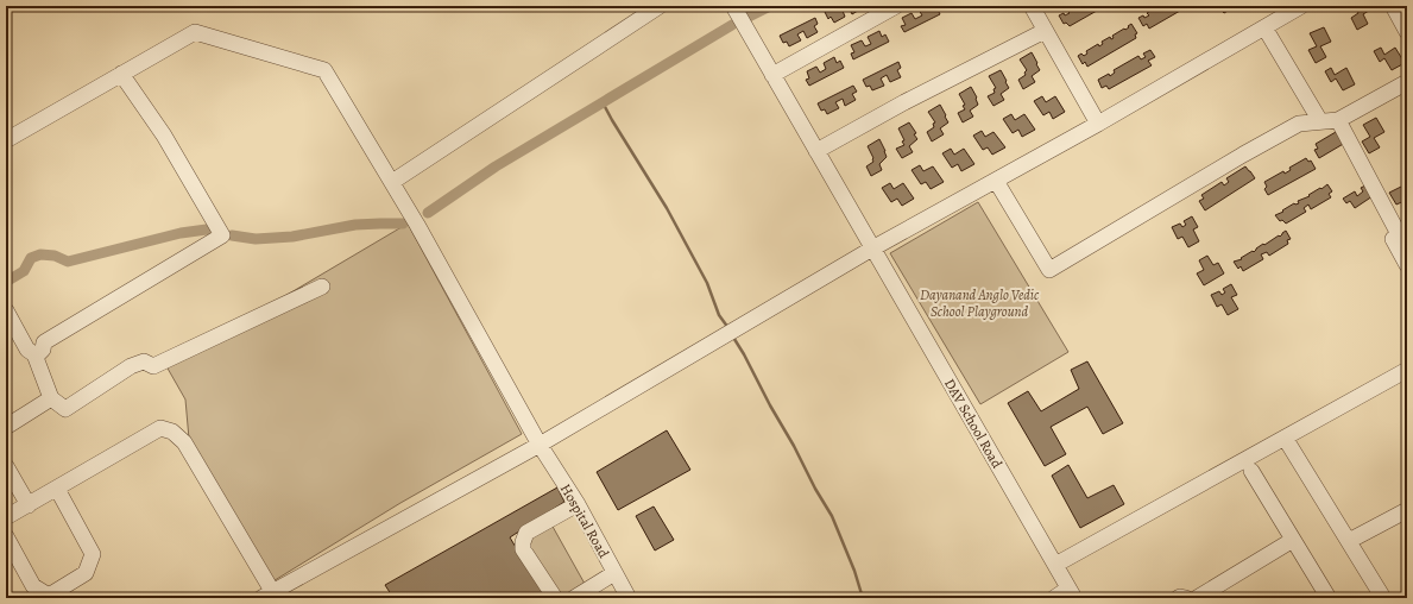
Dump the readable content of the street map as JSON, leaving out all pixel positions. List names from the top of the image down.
{
  "streets": {
    "street": ["DAV School Road", "Hospital Road"]
  },
  "parks": ["Dayanand Anglo Vedic School Playground"]
}
